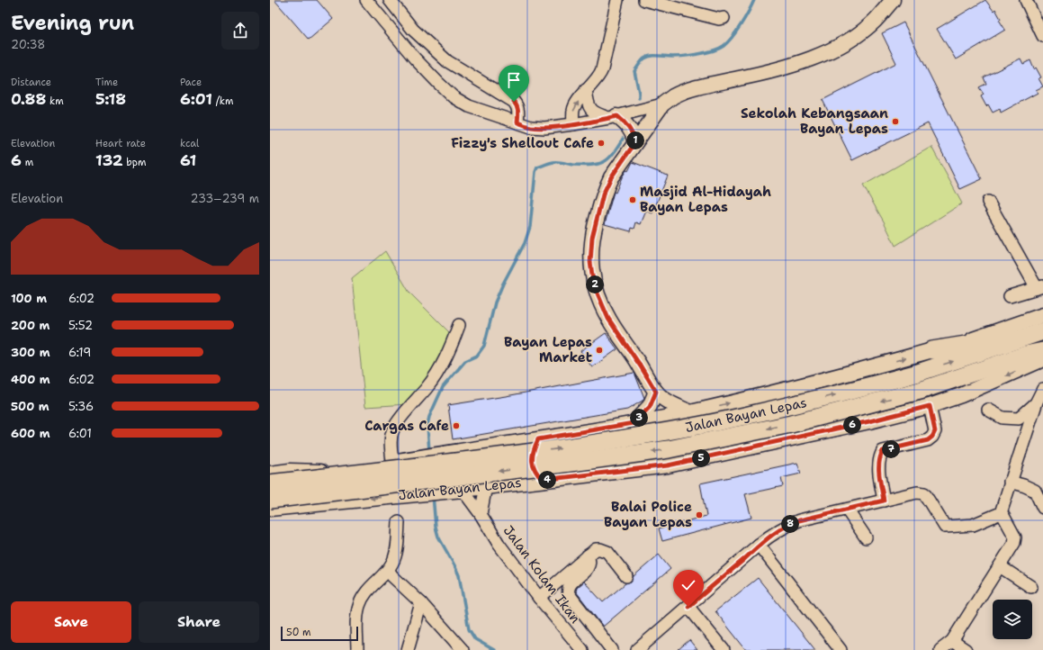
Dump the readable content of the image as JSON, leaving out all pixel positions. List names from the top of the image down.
{
  "streets": {
    "highway": ["Jalan Bayan Lepas"],
    "street": ["Jalan Kolam Ikan"]
  },
  "crossings": [
    ["Jalan Bayan Lepas", "Jalan Kolam Ikan"]
  ],
  "places": [
    "Sekolah Kebangsaan Bayan Lepas",
    "Fizzy's Shellout Cafe",
    "Masjid Al-Hidayah Bayan Lepas",
    "Bayan Lepas Market",
    "Cargas Cafe",
    "Balai Police Bayan Lepas"
  ],
  "scale_bar": "50 m",
  "page": {
    "heading": ["Evening run", "20:38"],
    "stats": [
      ["Distance", "0.88 km"],
      ["Time", "5:18"],
      ["Pace", "6:01 /km"],
      ["Elevation", "6 m"],
      ["Heart rate", "132 bpm"],
      ["kcal", "61"]
    ],
    "pins": [
      "1",
      "2",
      "3",
      "6",
      "7",
      "5",
      "4",
      "8"
    ],
    "chart": ["Elevation", "233–239 m"],
    "list": [
      {
        "name": "100 m",
        "note": "6:02"
      },
      {
        "name": "200 m",
        "note": "5:52"
      },
      {
        "name": "300 m",
        "note": "6:19"
      },
      {
        "name": "400 m",
        "note": "6:02"
      },
      {
        "name": "500 m",
        "note": "5:36"
      },
      {
        "name": "600 m",
        "note": "6:01"
      }
    ],
    "buttons": ["Save", "Share"],
    "scale": "50 m"
  }
}
